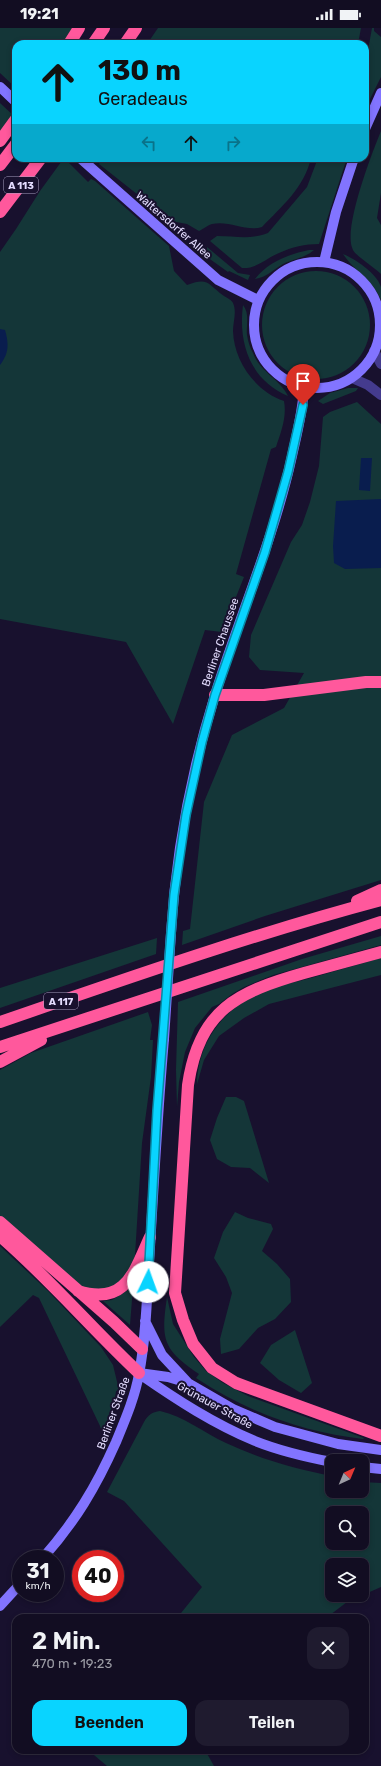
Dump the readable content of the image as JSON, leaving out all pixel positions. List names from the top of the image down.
{
  "streets": {
    "highway": ["A 113", "A 117"],
    "street": [
      "Waltersdorfer Allee",
      "Berliner Chaussee",
      "Grünauer Straße",
      "Berliner Straße"
    ]
  },
  "crossings": [
    ["Waltersdorfer Allee", "Berliner Chaussee"],
    ["Berliner Chaussee", "Berliner Straße"],
    ["Grünauer Straße", "Berliner Straße"]
  ],
  "north": "top right",
  "page": {
    "status": "19:21",
    "turn": ["130 m", "Geradeaus"],
    "speed": "31 km/h",
    "limit": "40",
    "heading": ["2 Min.", "470 m · 19:23"],
    "buttons": ["Beenden", "Teilen"]
  }
}
